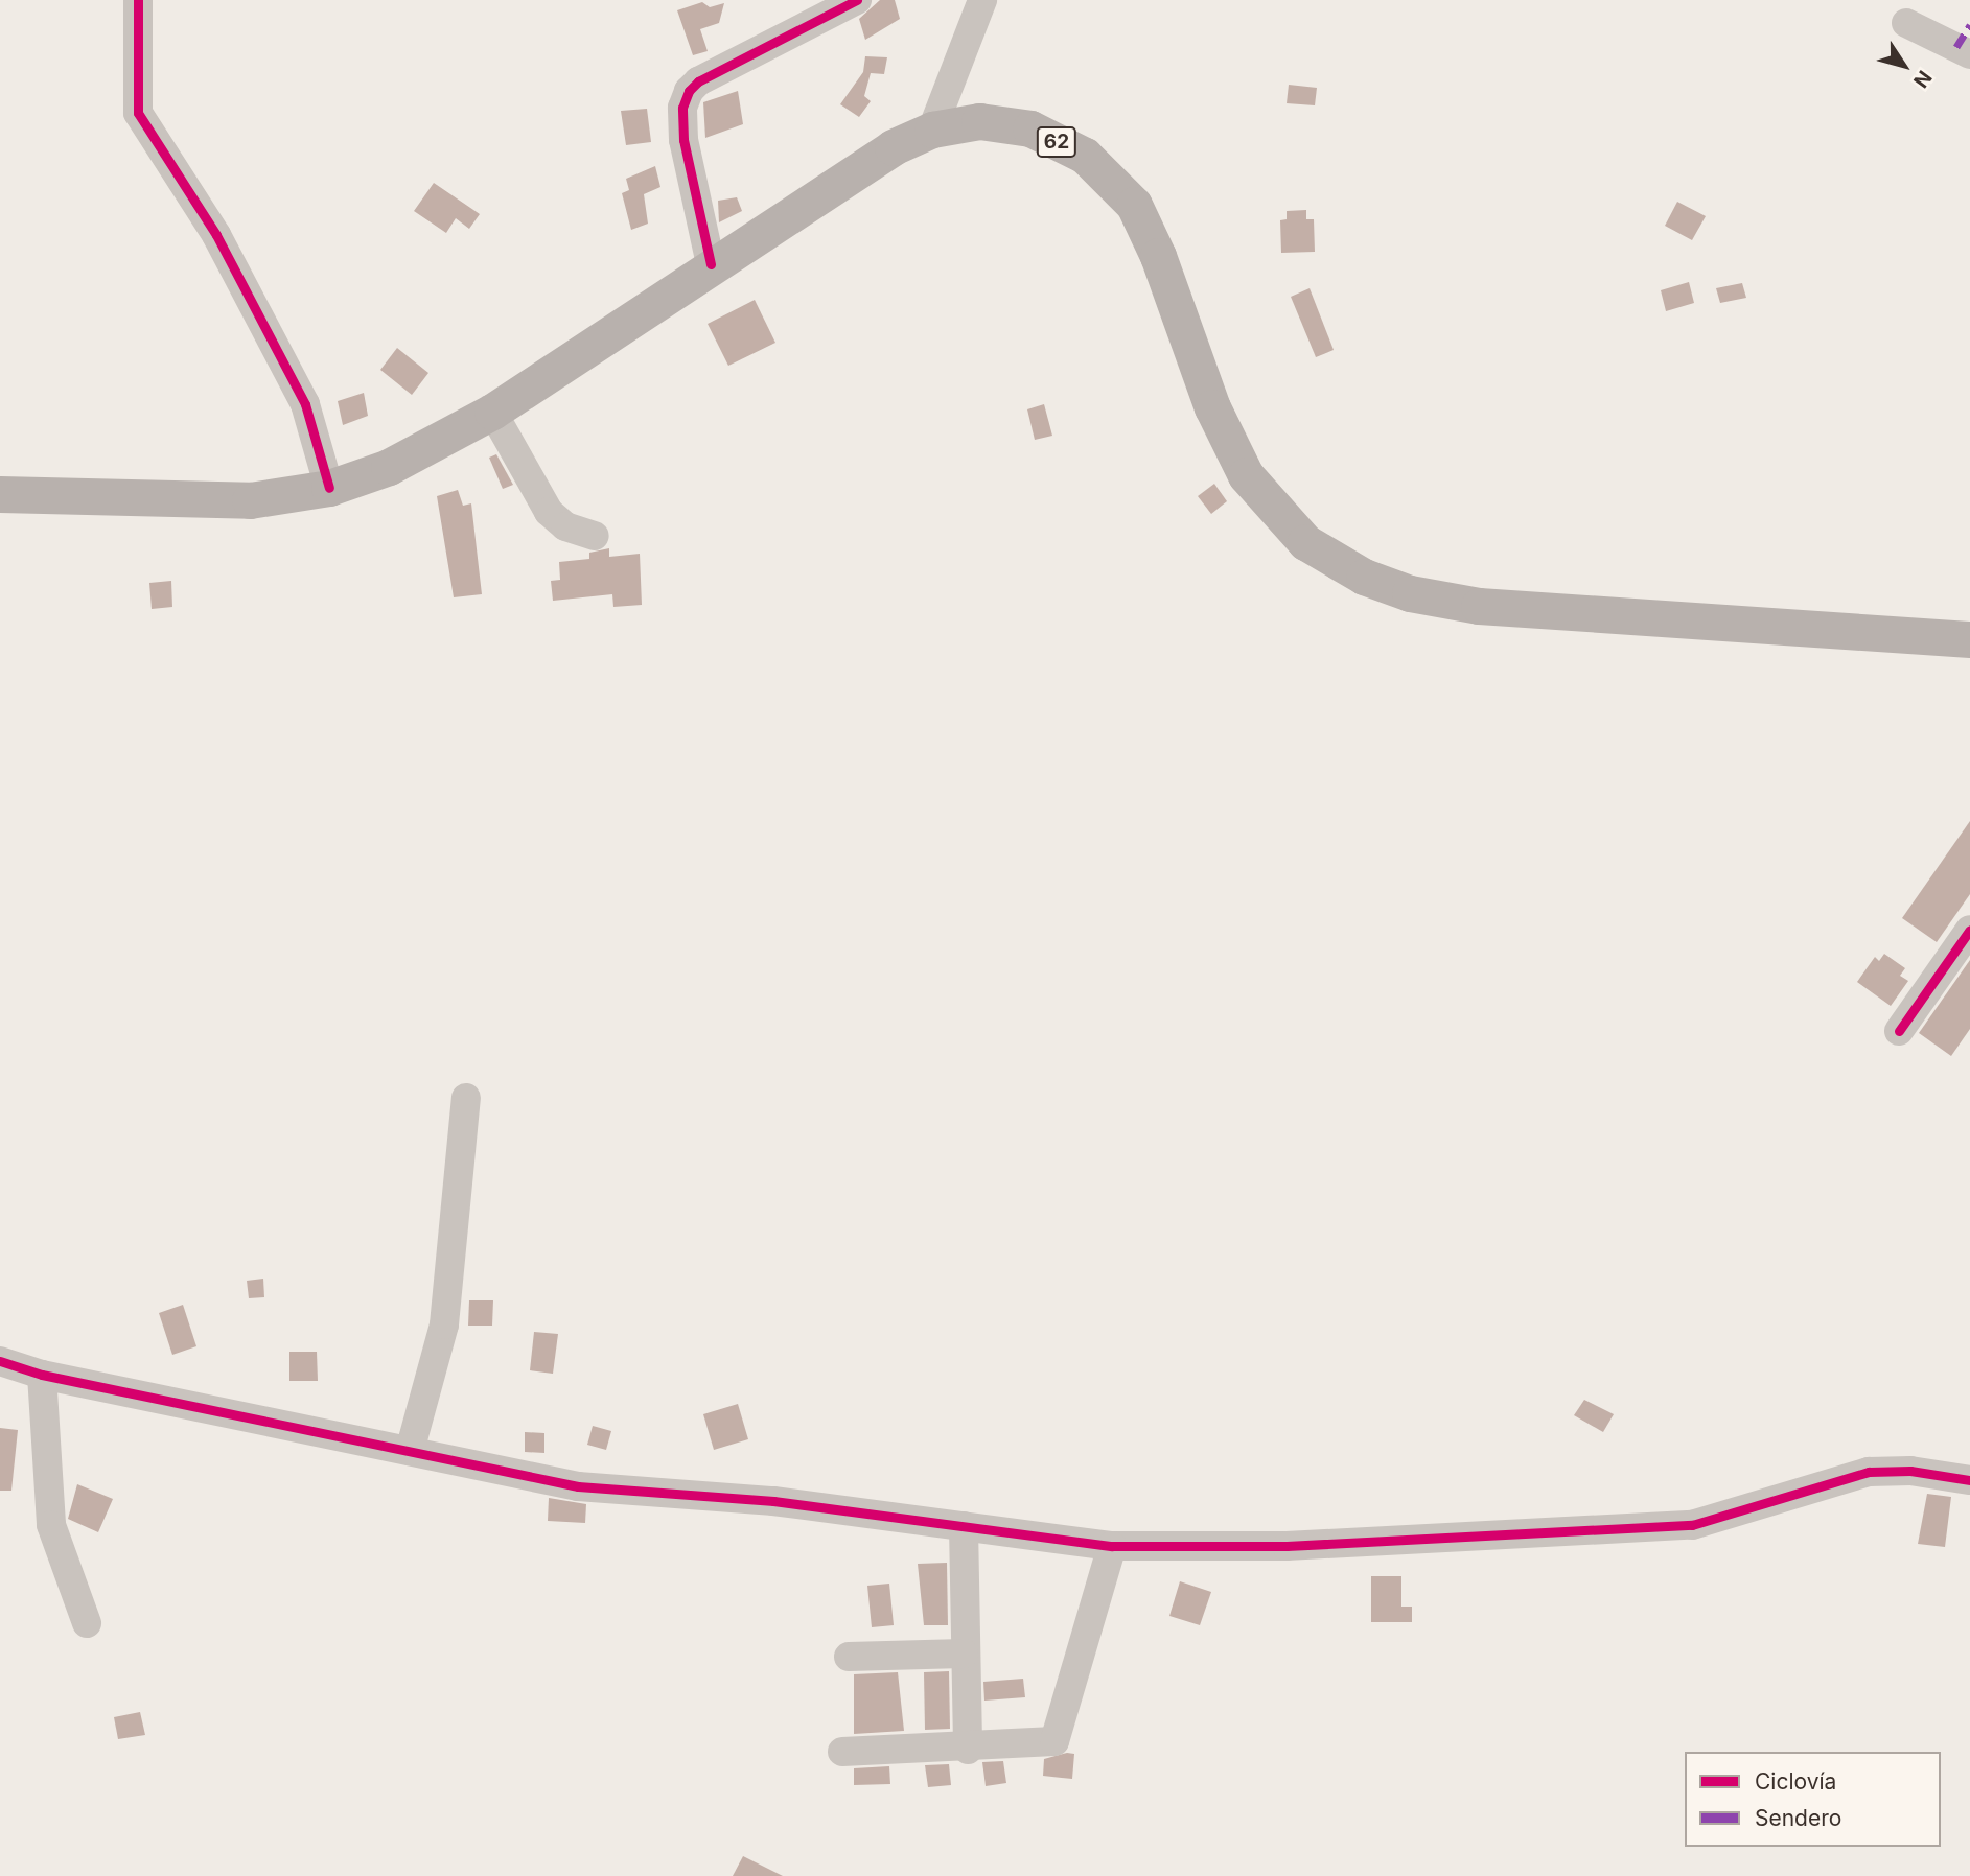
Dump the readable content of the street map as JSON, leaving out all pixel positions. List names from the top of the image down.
{
  "streets": {
    "main road": ["62"]
  },
  "legend": ["Ciclovía", "Sendero"],
  "north": "bottom right"
}
